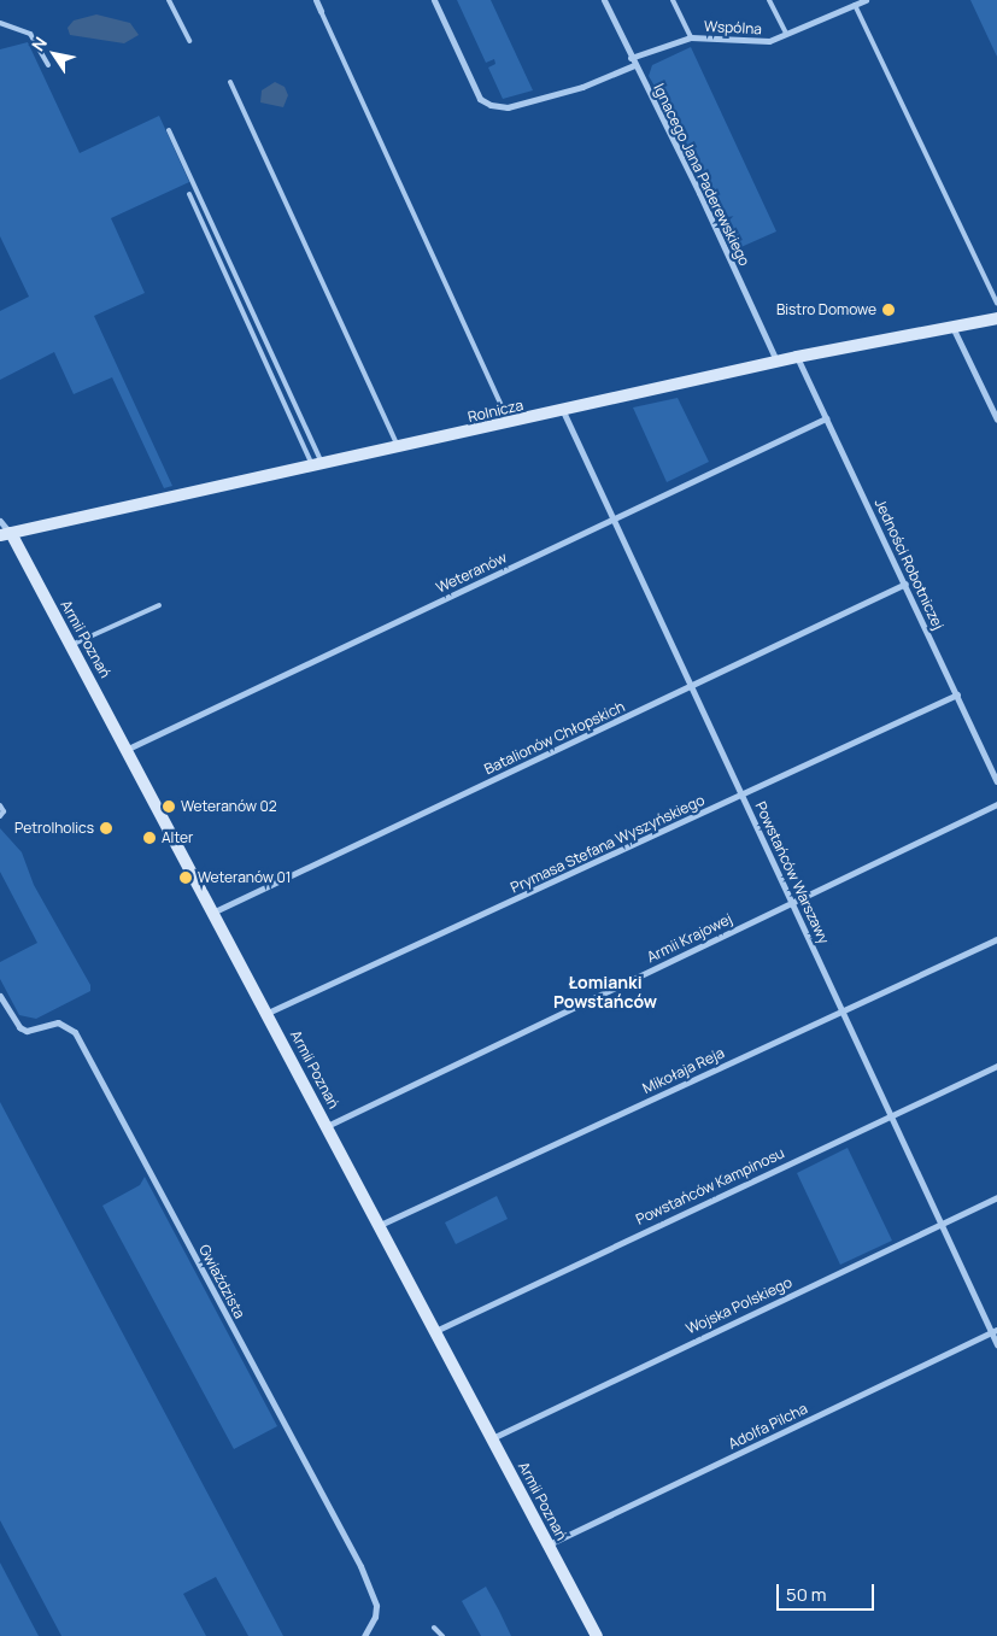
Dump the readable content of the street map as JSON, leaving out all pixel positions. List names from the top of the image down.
{
  "streets": {
    "street": [
      "Wspólna",
      "Ignacego Jana Paderewskiego",
      "Rolnicza",
      "Jedności Robotniczej",
      "Weteranów",
      "Armii Poznań",
      "Batalionów Chłopskich",
      "Prymasa Stefana Wyszyńskiego",
      "Powstańców Warszawy",
      "Armii Krajowej",
      "Mikołaja Reja",
      "Powstańców Kampinosu",
      "Gwiaździsta",
      "Wojska Polskiego",
      "Adolfa Pilcha"
    ]
  },
  "crossings": [
    ["Wspólna", "Ignacego Jana Paderewskiego"],
    ["Ignacego Jana Paderewskiego", "Rolnicza"],
    ["Rolnicza", "Jedności Robotniczej"],
    ["Rolnicza", "Armii Poznań"],
    ["Rolnicza", "Powstańców Warszawy"],
    ["Jedności Robotniczej", "Weteranów"],
    ["Jedności Robotniczej", "Batalionów Chłopskich"],
    ["Jedności Robotniczej", "Prymasa Stefana Wyszyńskiego"],
    ["Weteranów", "Armii Poznań"],
    ["Weteranów", "Powstańców Warszawy"],
    ["Armii Poznań", "Batalionów Chłopskich"],
    ["Armii Poznań", "Prymasa Stefana Wyszyńskiego"],
    ["Armii Poznań", "Armii Krajowej"],
    ["Armii Poznań", "Mikołaja Reja"],
    ["Armii Poznań", "Powstańców Kampinosu"],
    ["Armii Poznań", "Wojska Polskiego"],
    ["Armii Poznań", "Adolfa Pilcha"],
    ["Batalionów Chłopskich", "Powstańców Warszawy"],
    ["Prymasa Stefana Wyszyńskiego", "Powstańców Warszawy"],
    ["Powstańców Warszawy", "Armii Krajowej"],
    ["Powstańców Warszawy", "Mikołaja Reja"],
    ["Powstańców Warszawy", "Powstańców Kampinosu"],
    ["Powstańców Warszawy", "Wojska Polskiego"],
    ["Powstańców Warszawy", "Adolfa Pilcha"]
  ],
  "districts": ["Łomianki Powstańców"],
  "places": [
    "Bistro Domowe",
    "Weteranów 02",
    "Petrolholics",
    "Alter",
    "Weteranów 01"
  ],
  "scale_bar": "50 m",
  "north": "top left"
}
